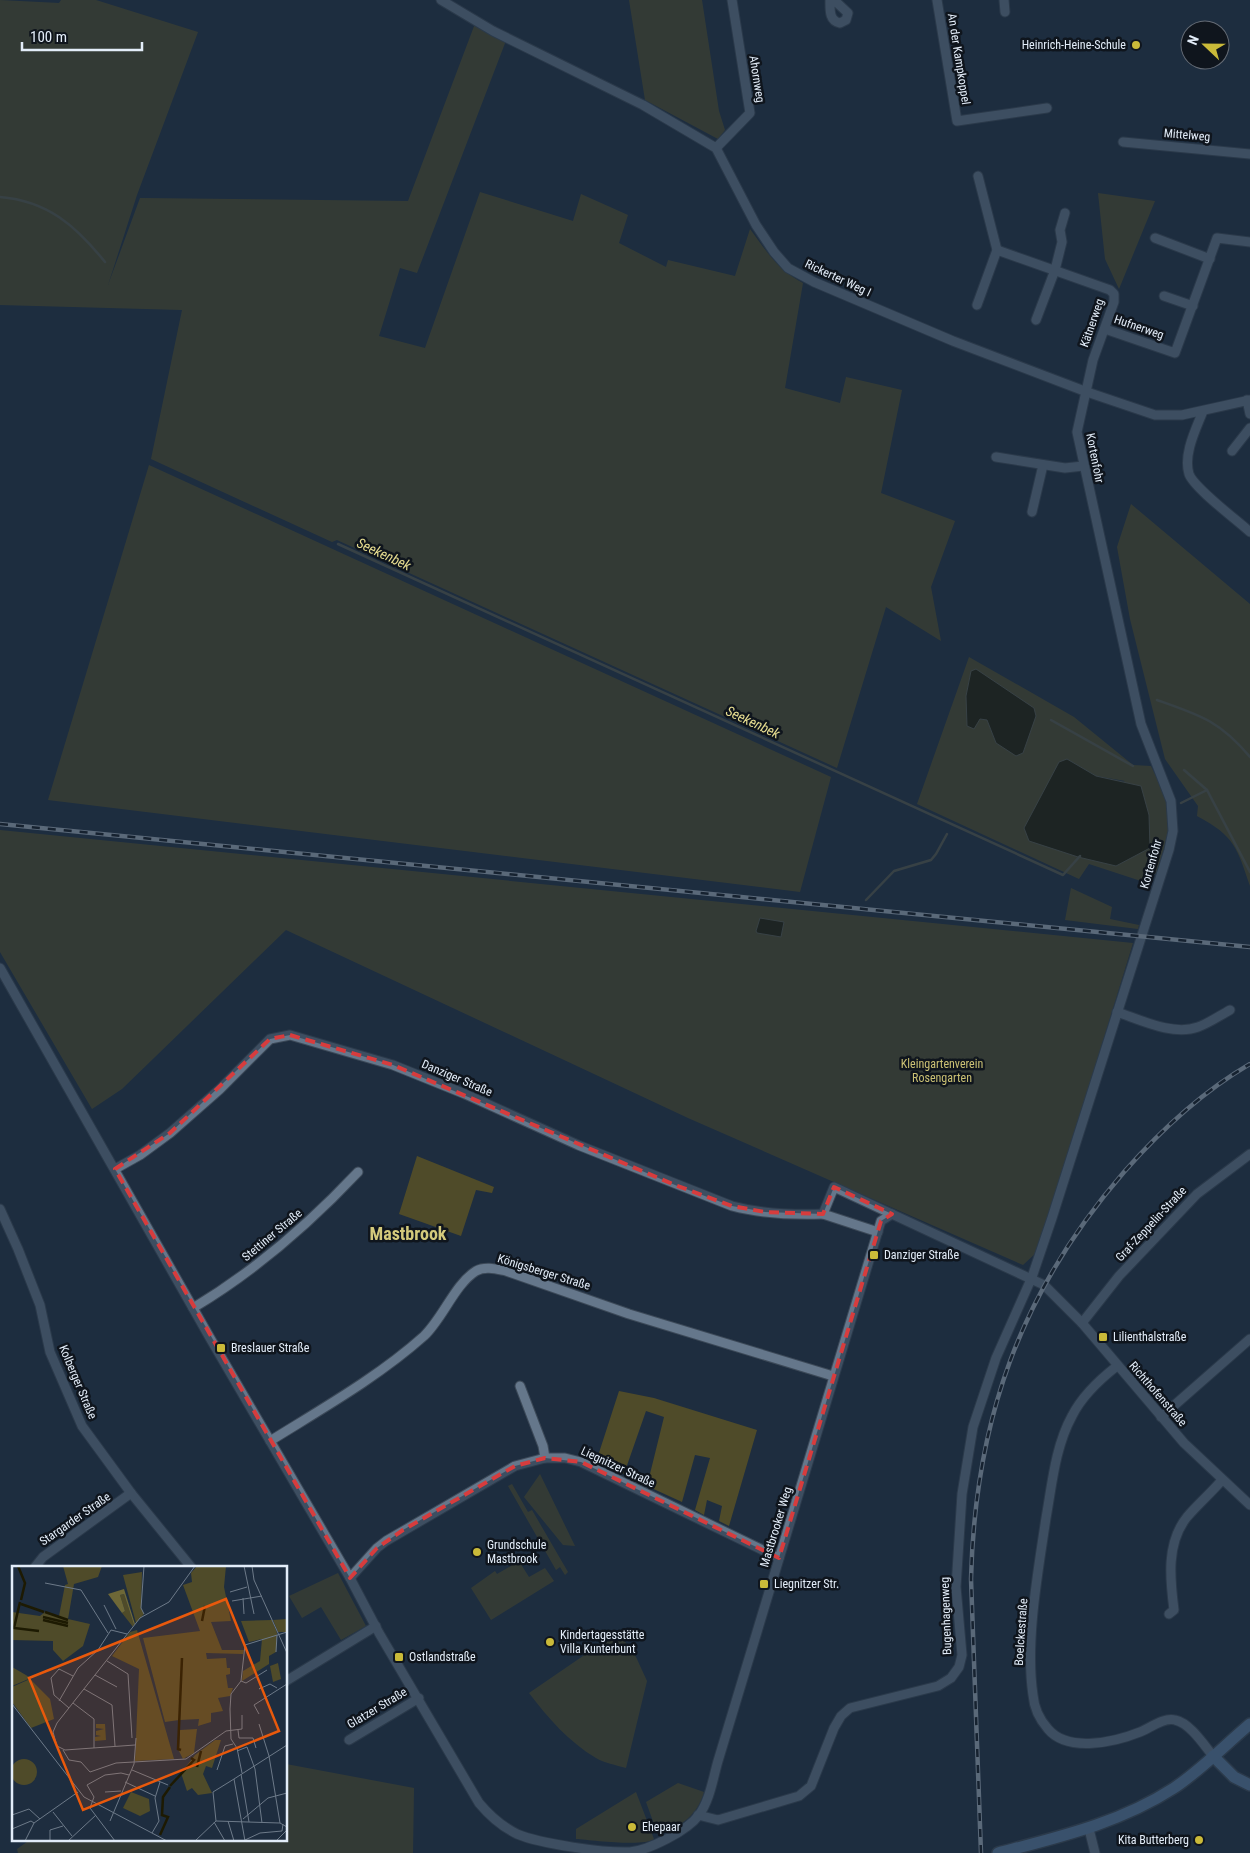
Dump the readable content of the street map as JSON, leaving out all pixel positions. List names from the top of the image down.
{
  "streets": {
    "street": [
      "An der Kampkoppel",
      "Ahornweg",
      "Mittelweg",
      "Rickerter Weg I",
      "Kätnerweg",
      "Hufnerweg",
      "Kortenfohr",
      "Danziger Straße",
      "Graf-Zeppelin-Straße",
      "Stettiner Straße",
      "Königsberger Straße",
      "Kolberger Straße",
      "Richthofenstraße",
      "Liegnitzer Straße",
      "Stargarder Straße",
      "Mastbrooker Weg",
      "Bugenhagenweg",
      "Boelckestraße",
      "Glatzer Straße"
    ]
  },
  "crossings": [
    ["Ahornweg", "Rickerter Weg I"],
    ["Rickerter Weg I", "Kätnerweg"],
    ["Rickerter Weg I", "Kortenfohr"],
    ["Kätnerweg", "Hufnerweg"],
    ["Kätnerweg", "Kortenfohr"],
    ["Kortenfohr", "Richthofenstraße"],
    ["Kortenfohr", "Bugenhagenweg"],
    ["Danziger Straße", "Mastbrooker Weg"],
    ["Graf-Zeppelin-Straße", "Richthofenstraße"],
    ["Königsberger Straße", "Mastbrooker Weg"],
    ["Kolberger Straße", "Stargarder Straße"],
    ["Richthofenstraße", "Mastbrooker Weg"],
    ["Richthofenstraße", "Bugenhagenweg"],
    ["Richthofenstraße", "Boelckestraße"],
    ["Liegnitzer Straße", "Mastbrooker Weg"],
    ["Mastbrooker Weg", "Bugenhagenweg"]
  ],
  "districts": ["Mastbrook"],
  "water": ["Seekenbek"],
  "parks": ["Kleingartenverein Rosengarten"],
  "places": {
    "other": [
      "Heinrich-Heine-Schule",
      "Grundschule Mastbrook",
      "Kindertagesstätte Villa Kunterbunt",
      "Ehepaar",
      "Kita Butterberg"
    ],
    "transit": [
      "Danziger Straße",
      "Lilienthalstraße",
      "Breslauer Straße",
      "Liegnitzer Str.",
      "Ostlandstraße"
    ]
  },
  "scale_bar": "100 m",
  "north": "left"
}
